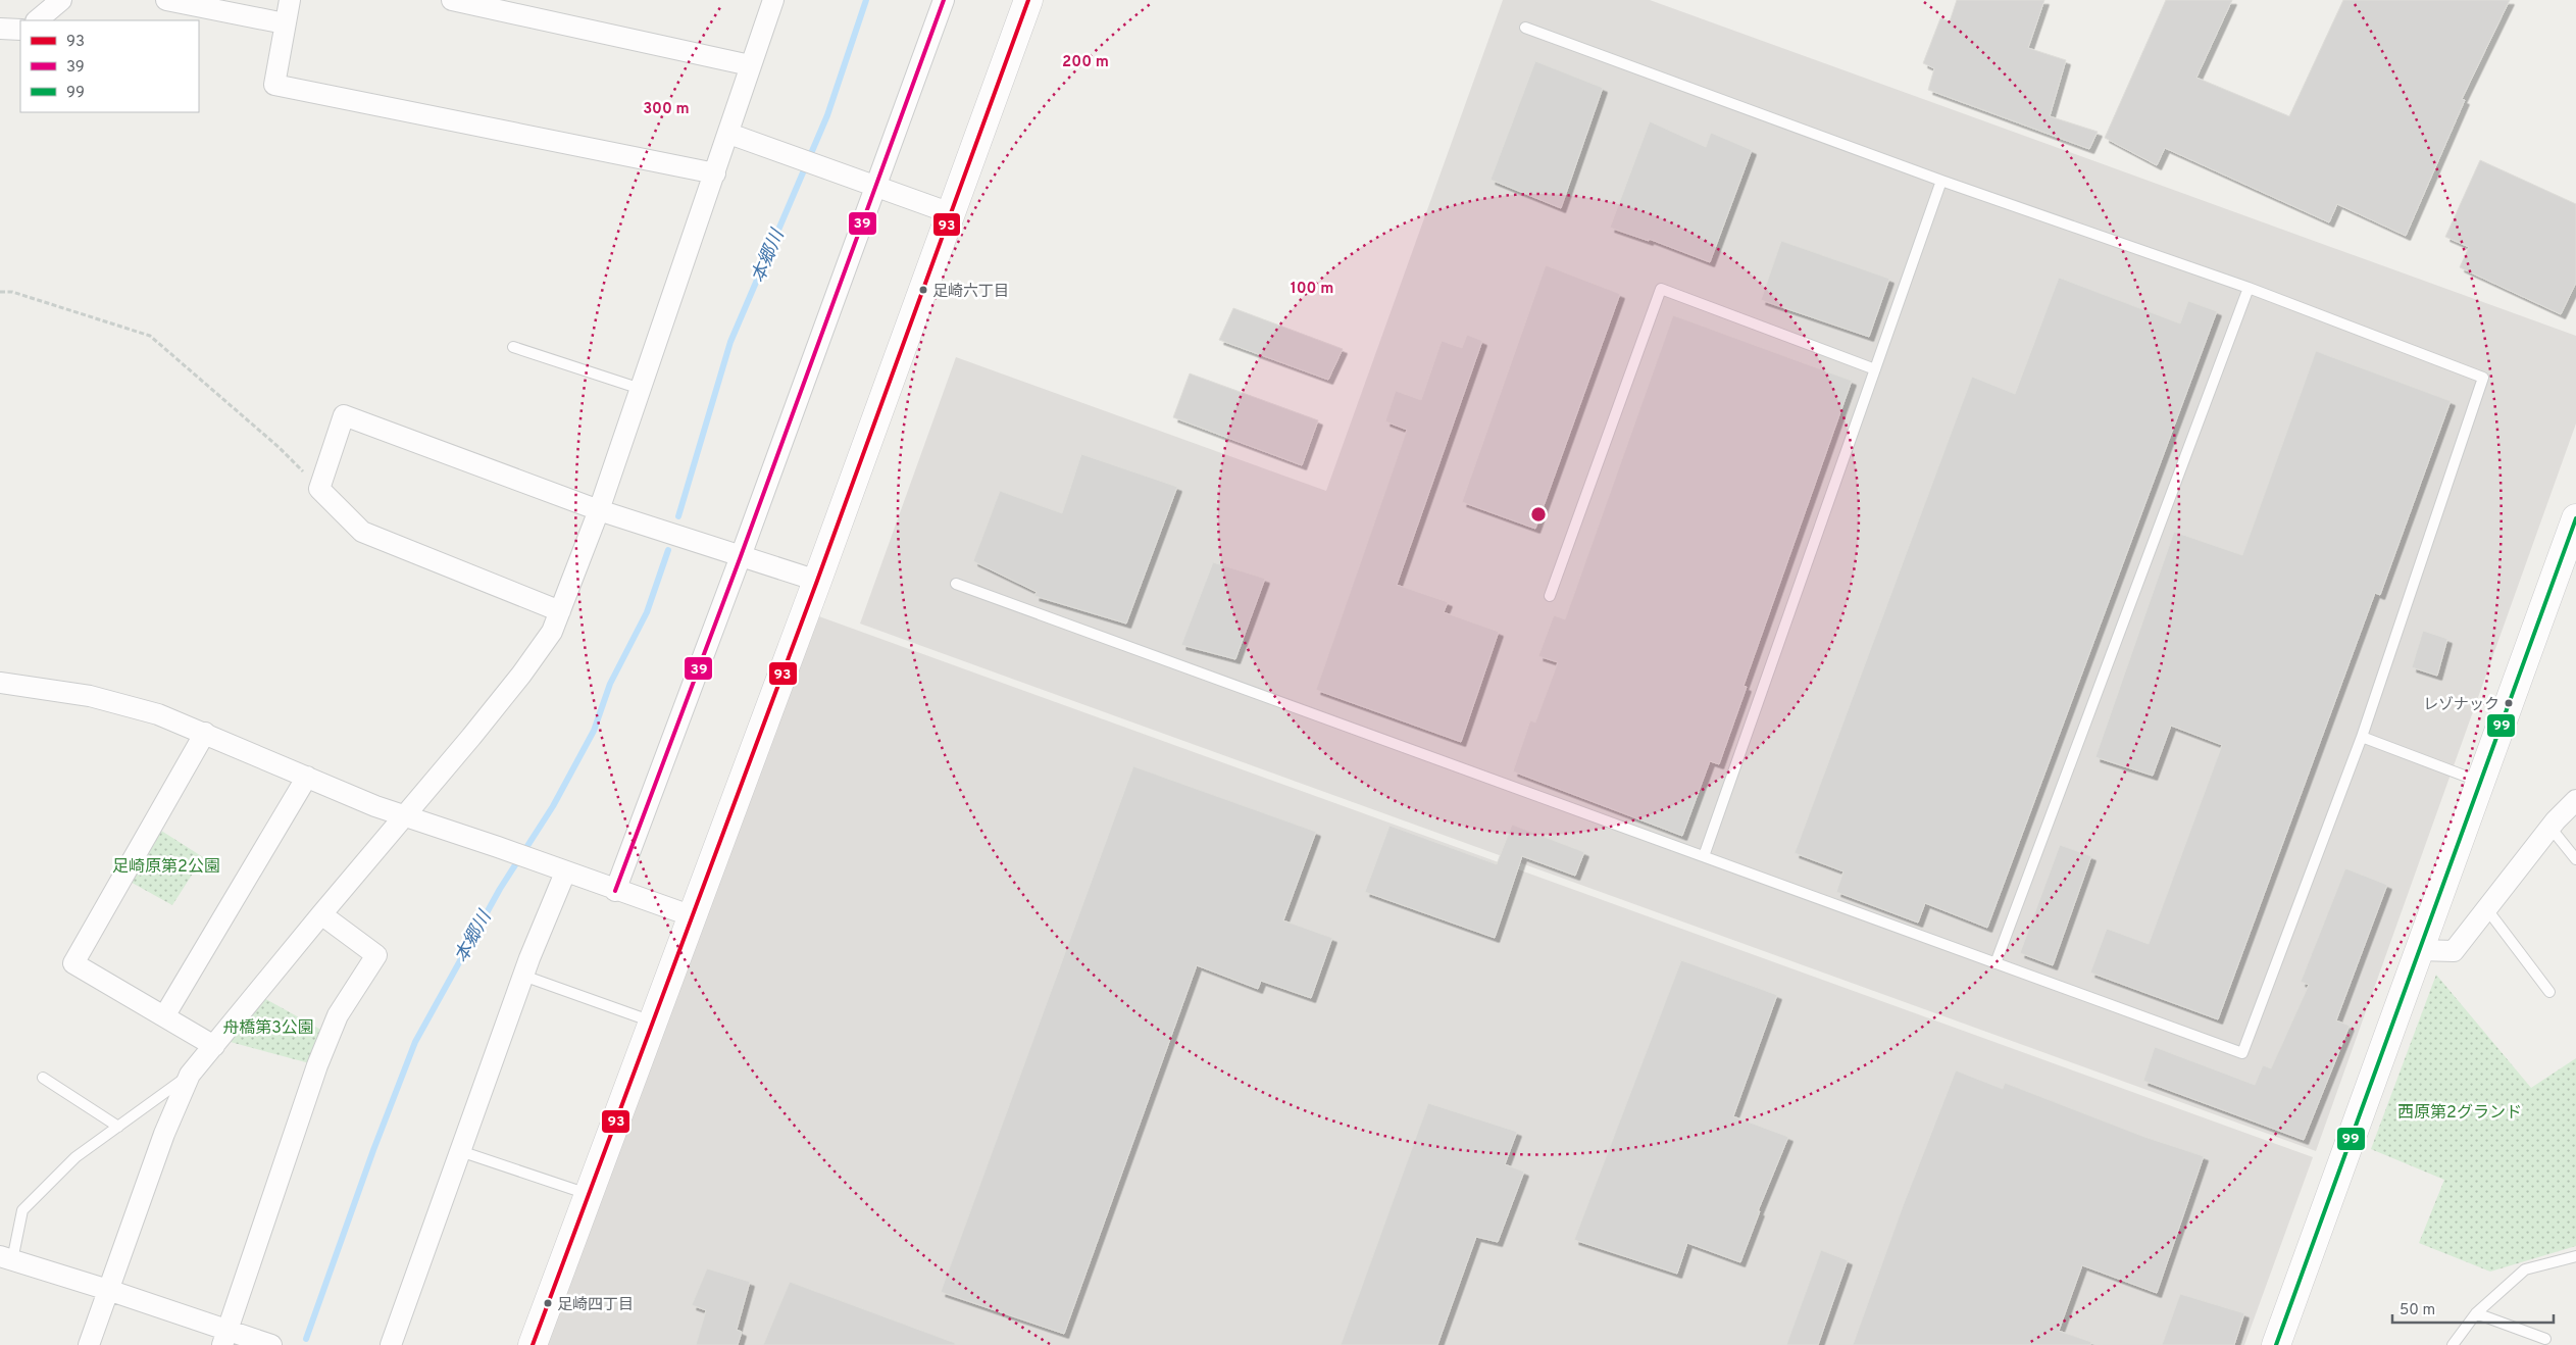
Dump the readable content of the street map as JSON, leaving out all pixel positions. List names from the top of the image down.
{
  "water": ["本郷川"],
  "parks": ["足崎原第2公園", "舟橋第3公園", "西原第2グランド"],
  "places": ["足崎六丁目", "レゾナック", "足崎四丁目"],
  "lines": ["transit line 93", "transit line 39", "transit line 99"],
  "legend": ["93", "39", "99"],
  "scale_bar": "50 m",
  "rings": ["200 m", "300 m", "100 m"]
}
